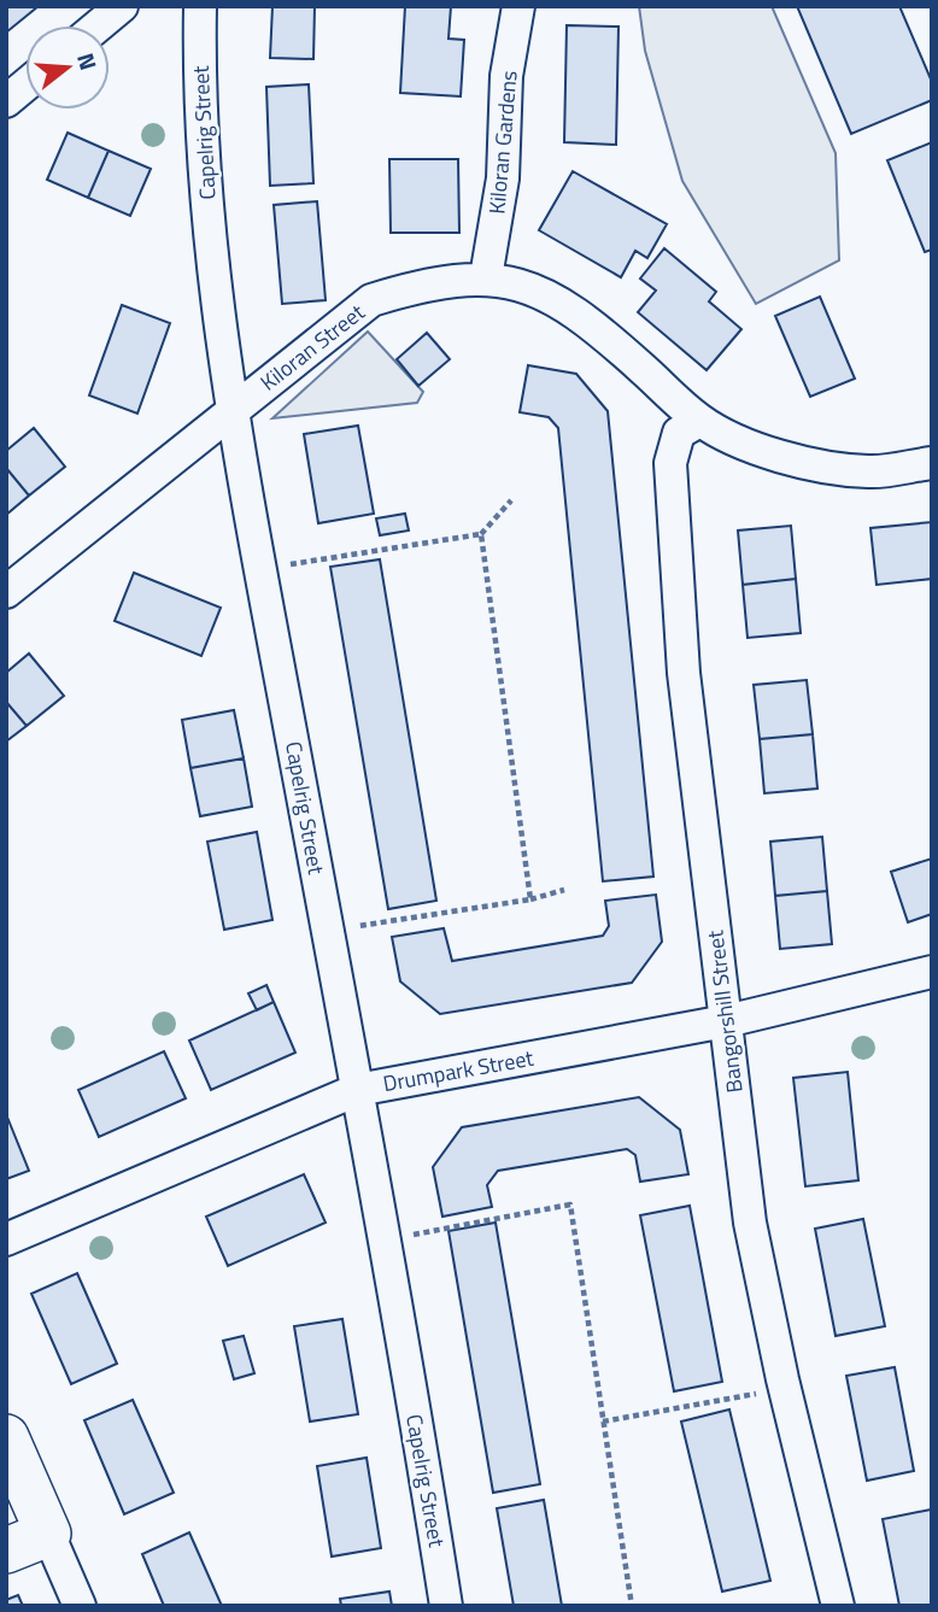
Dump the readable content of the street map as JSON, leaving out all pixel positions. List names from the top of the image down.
{
  "streets": {
    "street": [
      "Capelrig Street",
      "Kiloran Gardens",
      "Kiloran Street",
      "Bangorshill Street",
      "Drumpark Street"
    ]
  },
  "crossings": [
    ["Capelrig Street", "Kiloran Street"],
    ["Capelrig Street", "Drumpark Street"],
    ["Kiloran Gardens", "Kiloran Street"],
    ["Kiloran Street", "Bangorshill Street"],
    ["Bangorshill Street", "Drumpark Street"]
  ],
  "north": "right"
}
